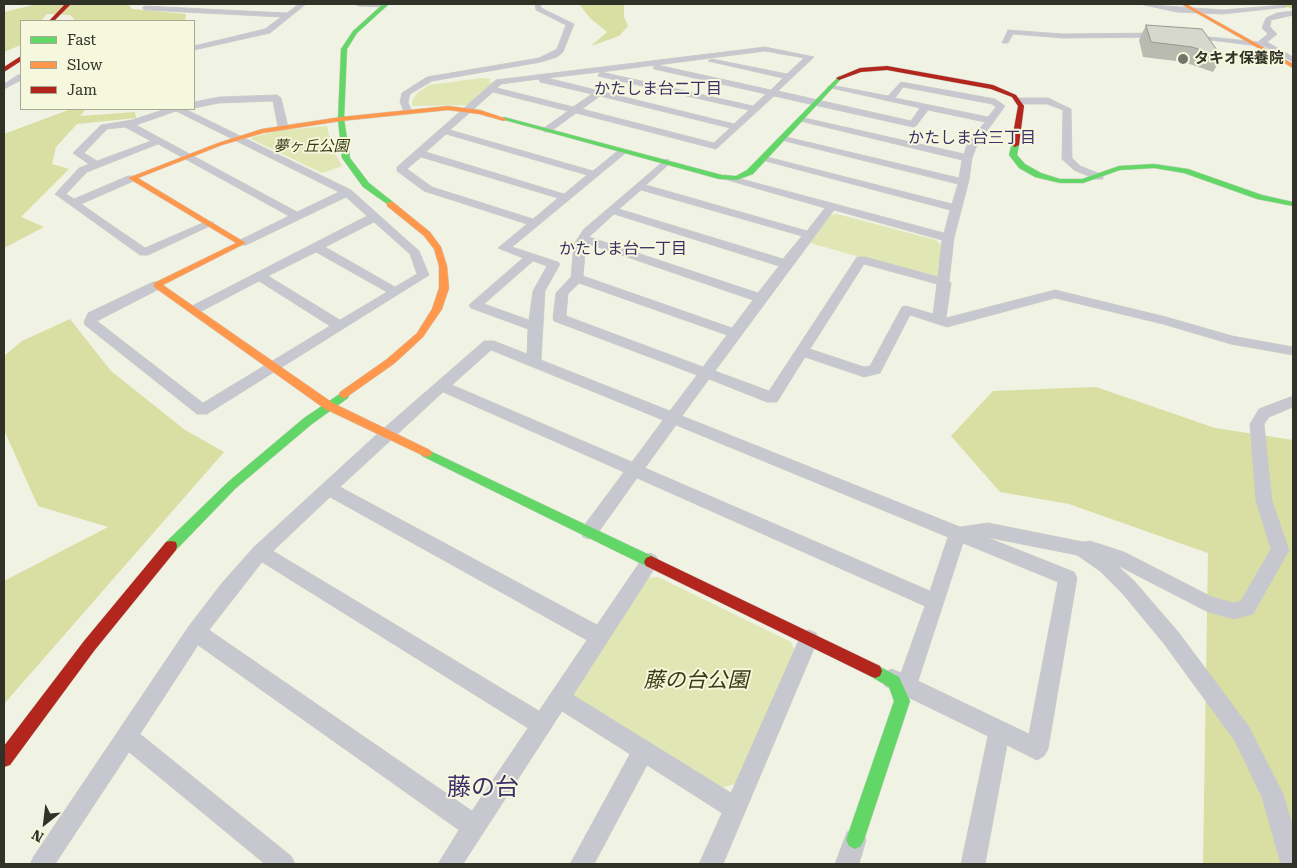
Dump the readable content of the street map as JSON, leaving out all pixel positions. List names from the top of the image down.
{
  "districts": [
    "かたしま台二丁目",
    "かたしま台三丁目",
    "かたしま台一丁目",
    "藤の台"
  ],
  "parks": ["夢ヶ丘公園", "藤の台公園"],
  "places": ["タキオ保養院"],
  "legend": ["Fast", "Slow", "Jam"],
  "north": "bottom left"
}
